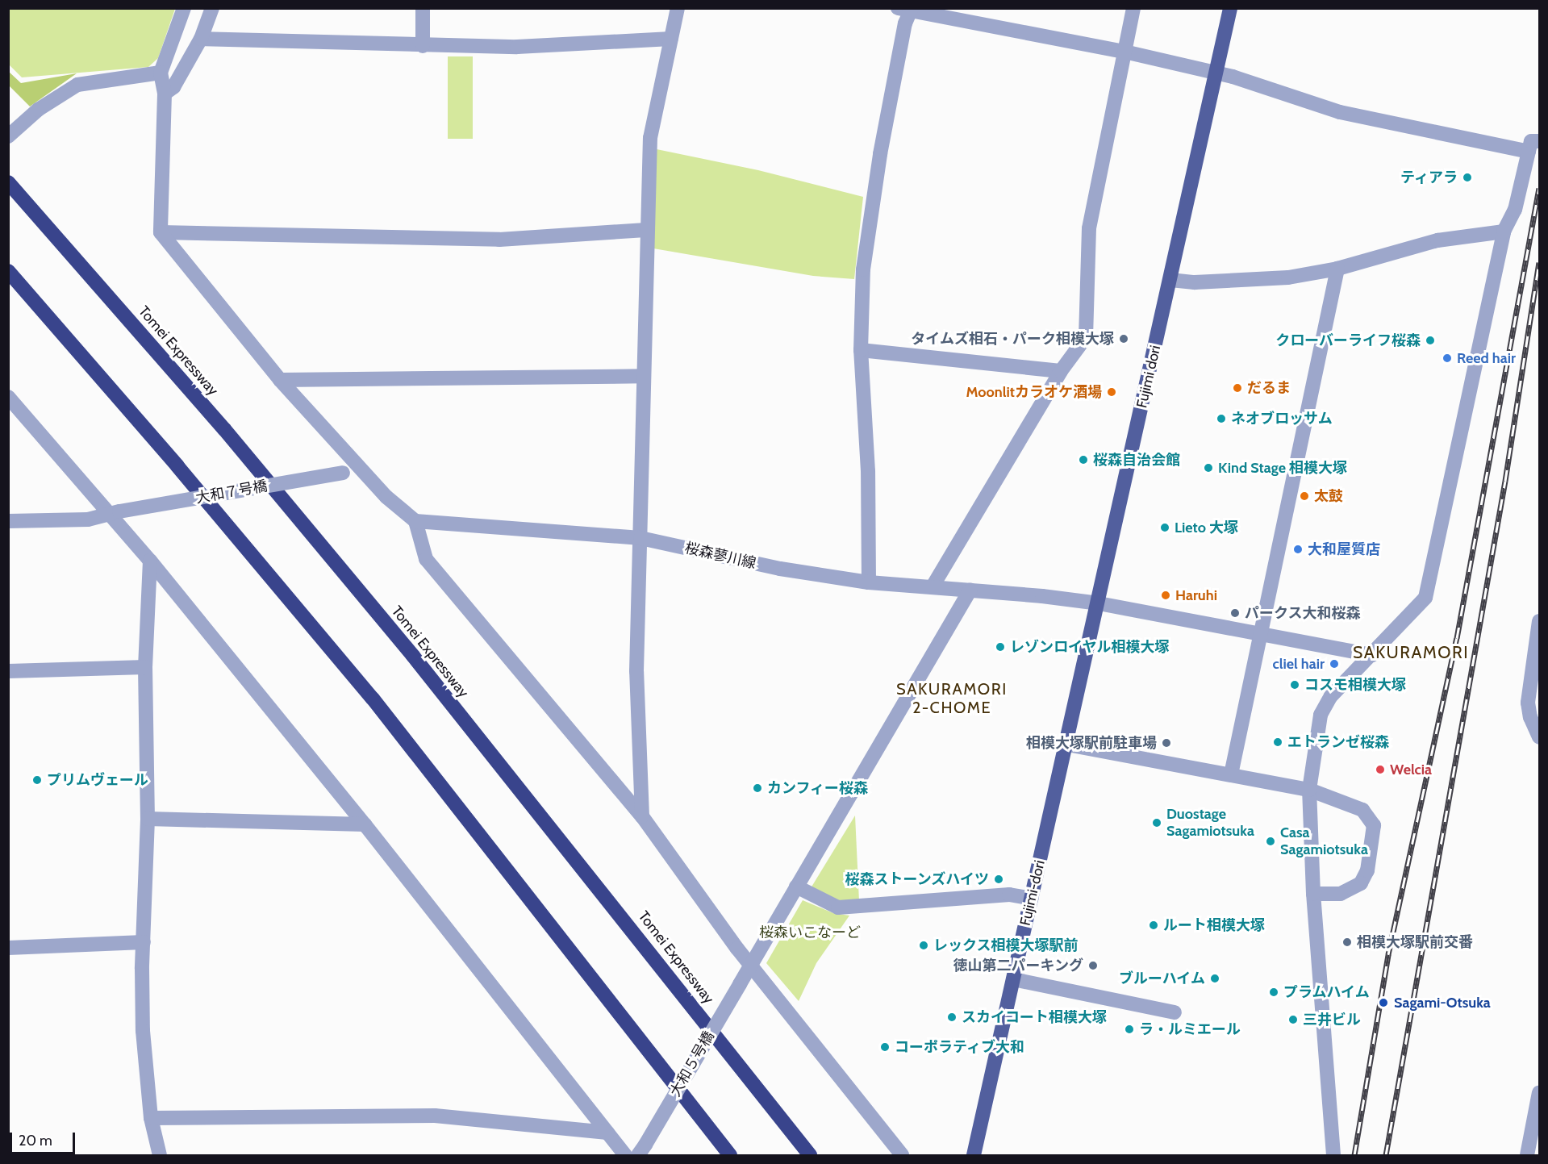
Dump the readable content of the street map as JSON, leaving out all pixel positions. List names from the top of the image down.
{
  "streets": {
    "highway": ["Tomei Expressway"],
    "main road": ["Fujimi dori", "Fujimi-dori"],
    "street": ["大和７号橋", "桜森蓼川線", "大和５号橋"]
  },
  "crossings": [
    ["Fujimi dori", "桜森蓼川線"],
    ["Fujimi dori", "Fujimi-dori"],
    ["桜森蓼川線", "大和５号橋"]
  ],
  "districts": ["SAKURAMORI", "SAKURAMORI 2-CHOME"],
  "parks": ["桜森いこなーど"],
  "places": [
    "ティアラ",
    "タイムズ相石・パーク相模大塚",
    "クローバーライフ桜森",
    "Reed hair",
    "だるま",
    "Moonlitカラオケ酒場",
    "ネオブロッサム",
    "桜森自治会館",
    "Kind Stage 相模大塚",
    "太鼓",
    "Lieto 大塚",
    "大和屋質店",
    "Haruhi",
    "パークス大和桜森",
    "レゾンロイヤル相模大塚",
    "cliel hair",
    "コスモ相模大塚",
    "エトランゼ桜森",
    "相模大塚駅前駐車場",
    "Welcia",
    "プリムヴェール",
    "カンフィー桜森",
    "Duostage Sagamiotsuka",
    "Casa Sagamiotsuka",
    "桜森ストーンズハイツ",
    "ルート相模大塚",
    "相模大塚駅前交番",
    "レックス相模大塚駅前",
    "徳山第二パーキング",
    "ブルーハイム",
    "プラムハイム",
    "Sagami-Otsuka",
    "スカイコート相模大塚",
    "三井ビル",
    "ラ・ルミエール",
    "コーポラティブ大和"
  ],
  "scale_bar": "20 m"
}
